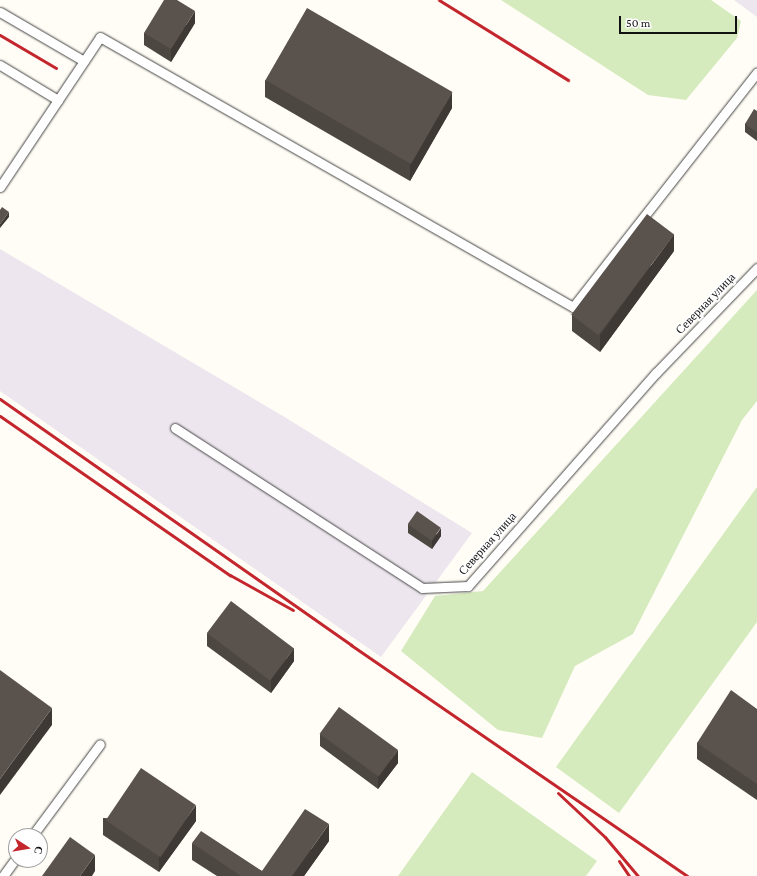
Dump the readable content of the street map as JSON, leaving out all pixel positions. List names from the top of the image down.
{
  "streets": {
    "lane": ["Северная улица"]
  },
  "scale_bar": "50 m",
  "north": "right"
}
